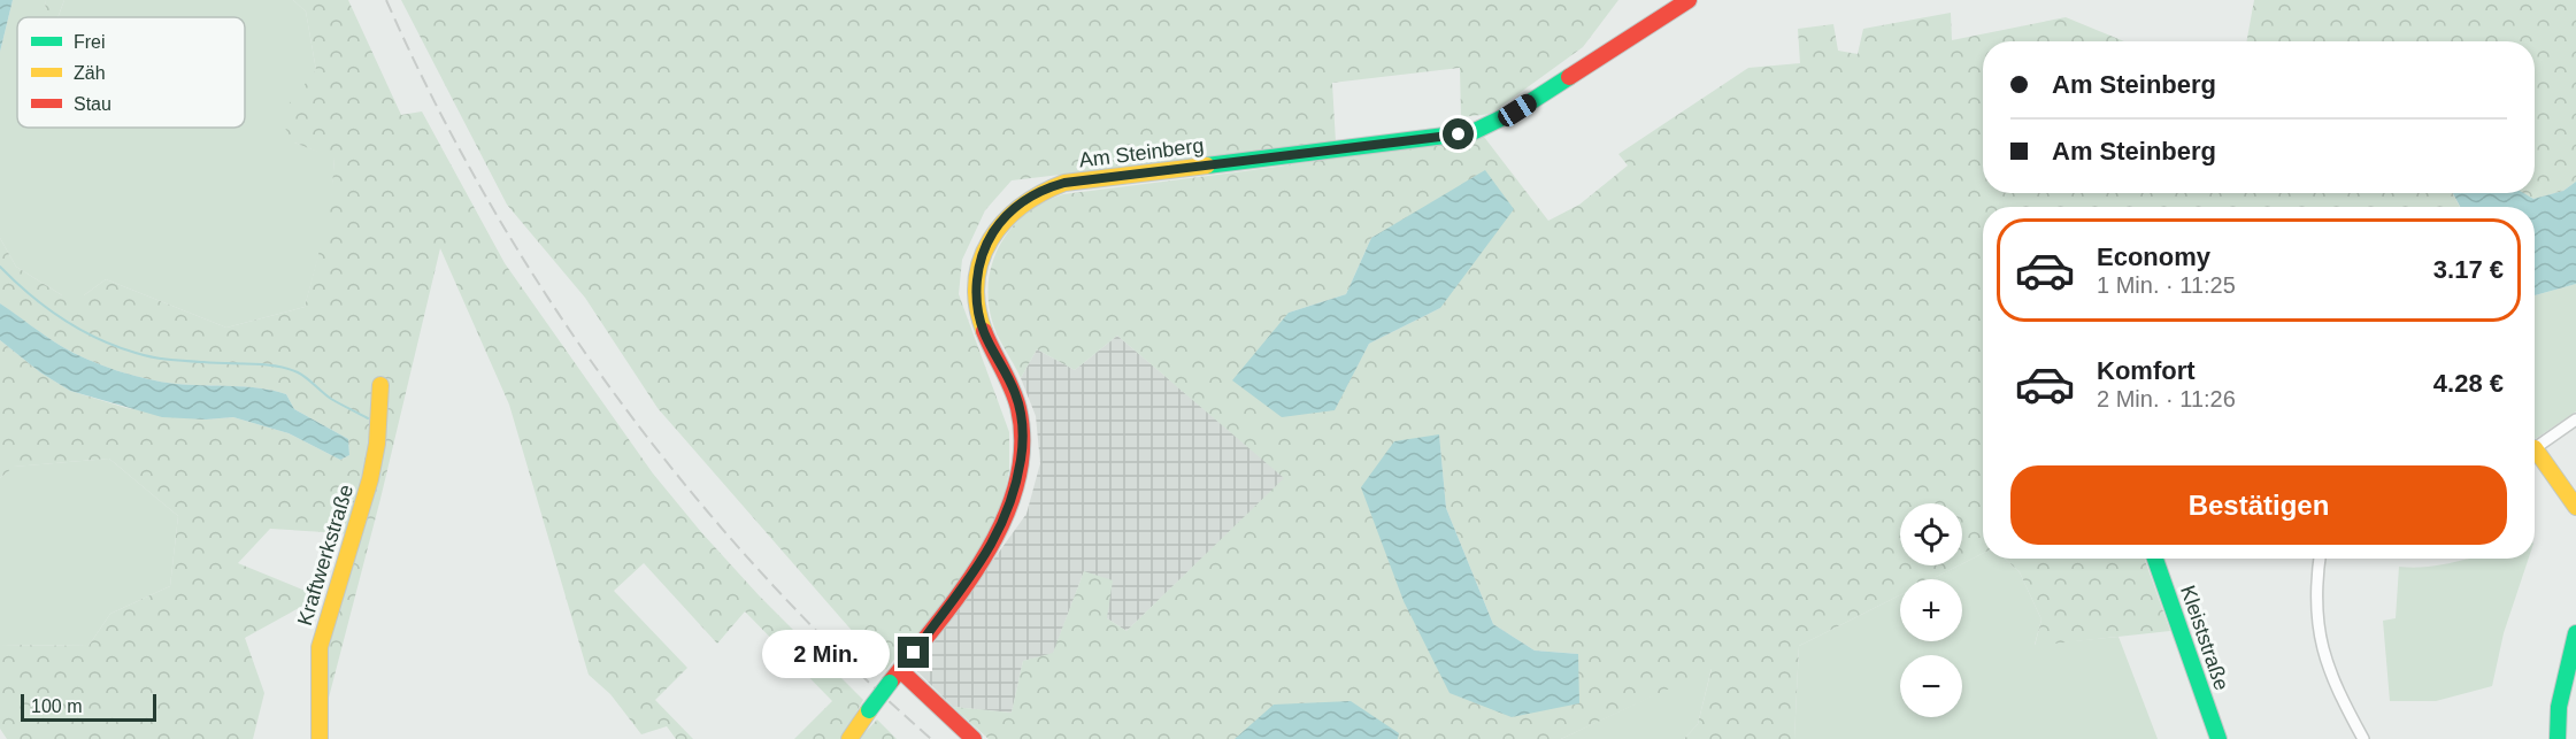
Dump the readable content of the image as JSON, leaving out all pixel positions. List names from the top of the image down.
{
  "streets": {
    "main road": ["Am Steinberg", "Kraftwerkstraße", "Kleiststraße"]
  },
  "legend": ["Frei", "Zäh", "Stau"],
  "scale_bar": "100 m",
  "page": {
    "banner": ["Am Steinberg", "Am Steinberg"],
    "list": [
      {
        "name": "Economy",
        "note": "1 Min. · 11:25",
        "value": "3.17 €"
      },
      {
        "name": "Komfort",
        "note": "2 Min. · 11:26",
        "value": "4.28 €"
      }
    ],
    "buttons": "Bestätigen",
    "map_buttons": ["+", "−"],
    "bubble": "2 Min.",
    "scale": "100 m"
  }
}
